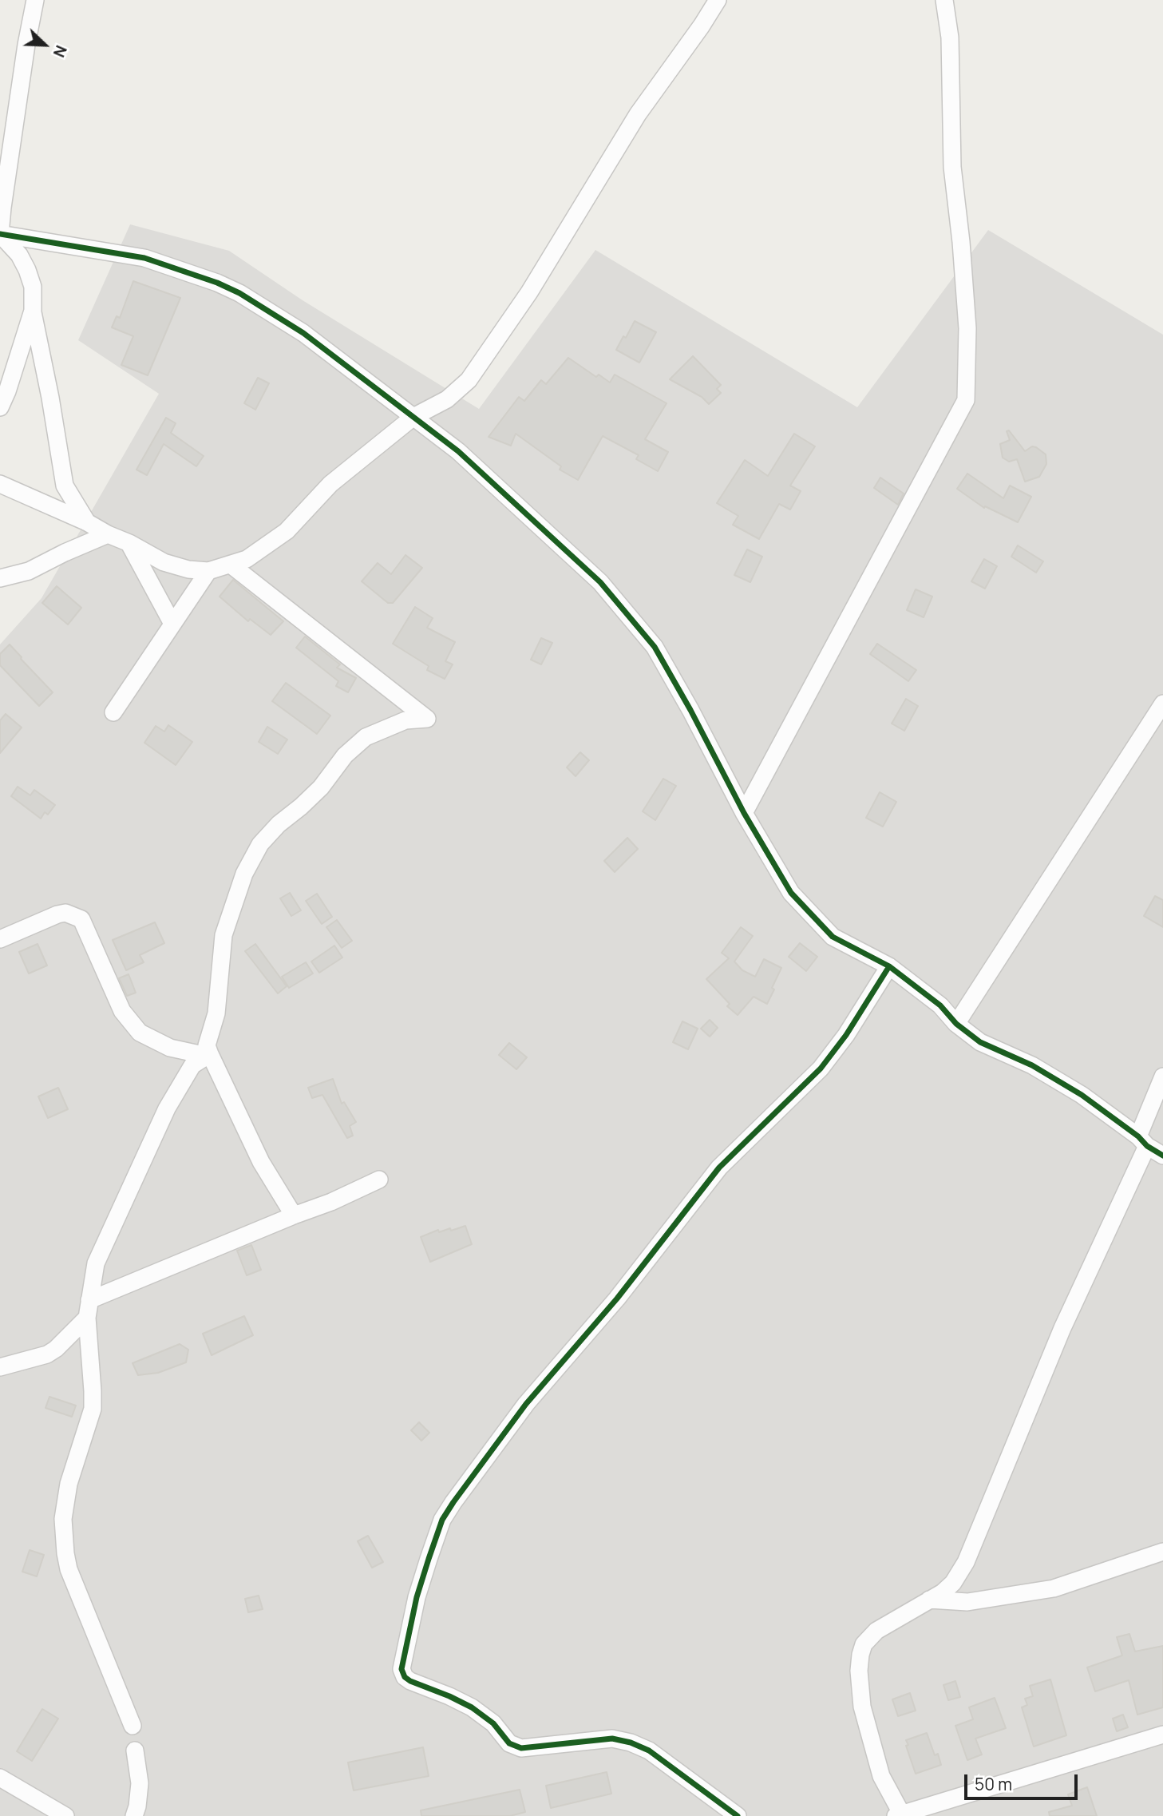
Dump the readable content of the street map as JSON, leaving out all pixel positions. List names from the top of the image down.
{
  "scale_bar": "50 m",
  "north": "bottom right"
}
